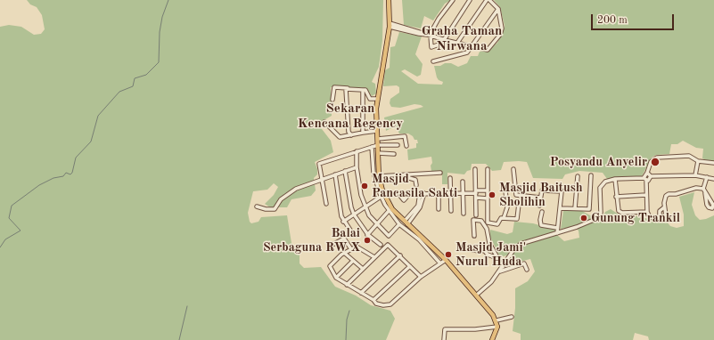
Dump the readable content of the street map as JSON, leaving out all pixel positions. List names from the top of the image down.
{
  "districts": ["Graha Taman Nirwana", "Sekaran Kencana Regency"],
  "places": [
    "Posyandu Anyelir",
    "Masjid Pancasila Sakti",
    "Masjid Baitush Sholihin",
    "Gunung Trankil",
    "Balai Serbaguna RW X",
    "Masjid Jami' Nurul Huda"
  ],
  "scale_bar": "200 m"
}
